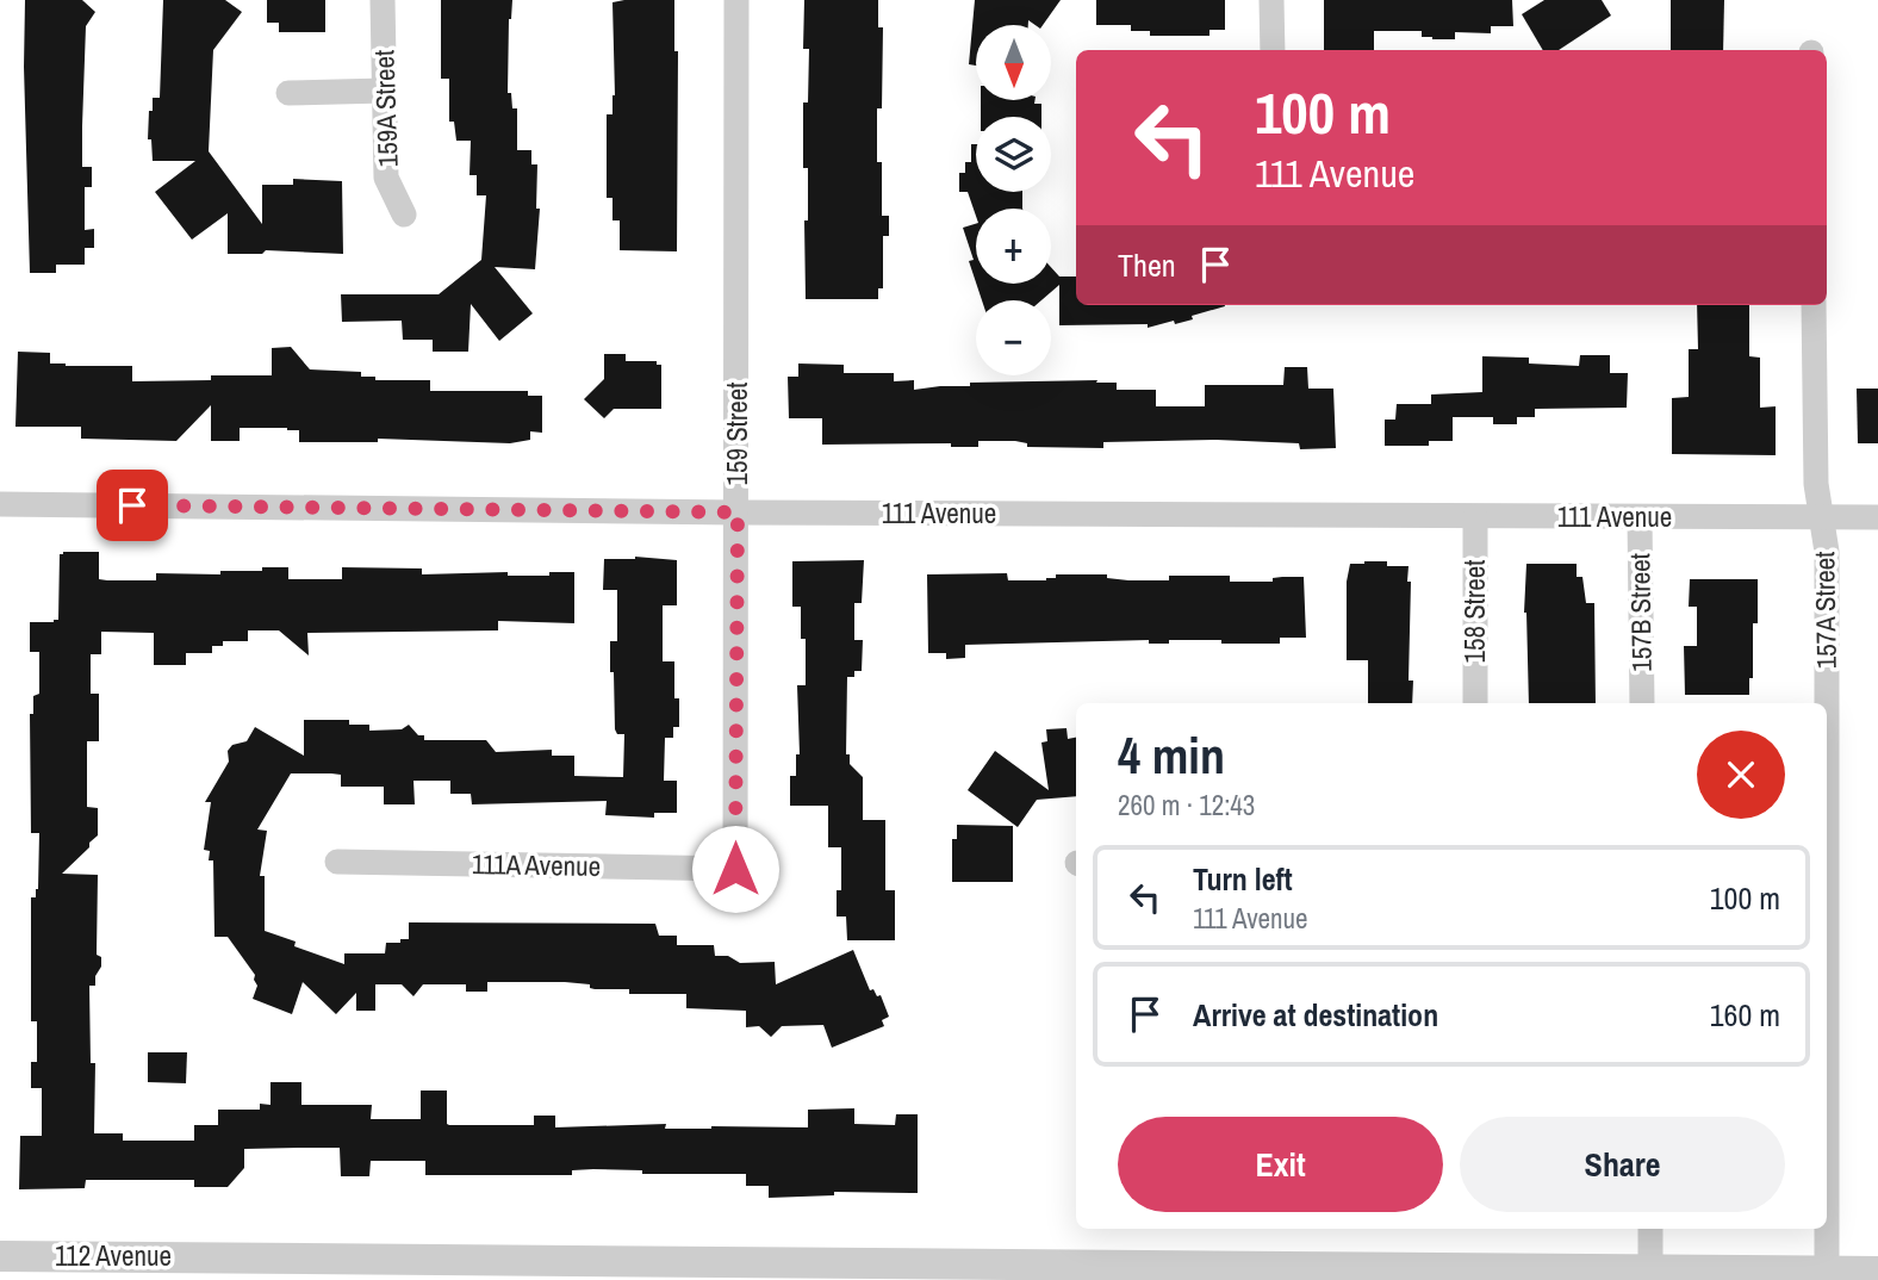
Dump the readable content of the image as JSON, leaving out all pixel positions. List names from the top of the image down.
{
  "streets": {
    "street": [
      "159A Street",
      "159 Street",
      "111 Avenue",
      "157A Street",
      "158 Street",
      "157B Street",
      "111A Avenue",
      "112 Avenue"
    ]
  },
  "crossings": [
    ["159 Street", "111 Avenue"],
    ["159 Street", "111A Avenue"],
    ["111 Avenue", "157A Street"],
    ["111 Avenue", "158 Street"],
    ["111 Avenue", "157B Street"],
    ["157A Street", "112 Avenue"]
  ],
  "north": "bottom",
  "page": {
    "map_buttons": ["+", "−"],
    "turn": ["100 m", "111 Avenue"],
    "then": "Then",
    "heading": ["4 min", "260 m · 12:43"],
    "list": [
      {
        "name": "Turn left",
        "note": "111 Avenue",
        "value": "100 m"
      },
      {
        "name": "Arrive at destination",
        "value": "160 m"
      }
    ],
    "buttons": ["Exit", "Share"]
  }
}
